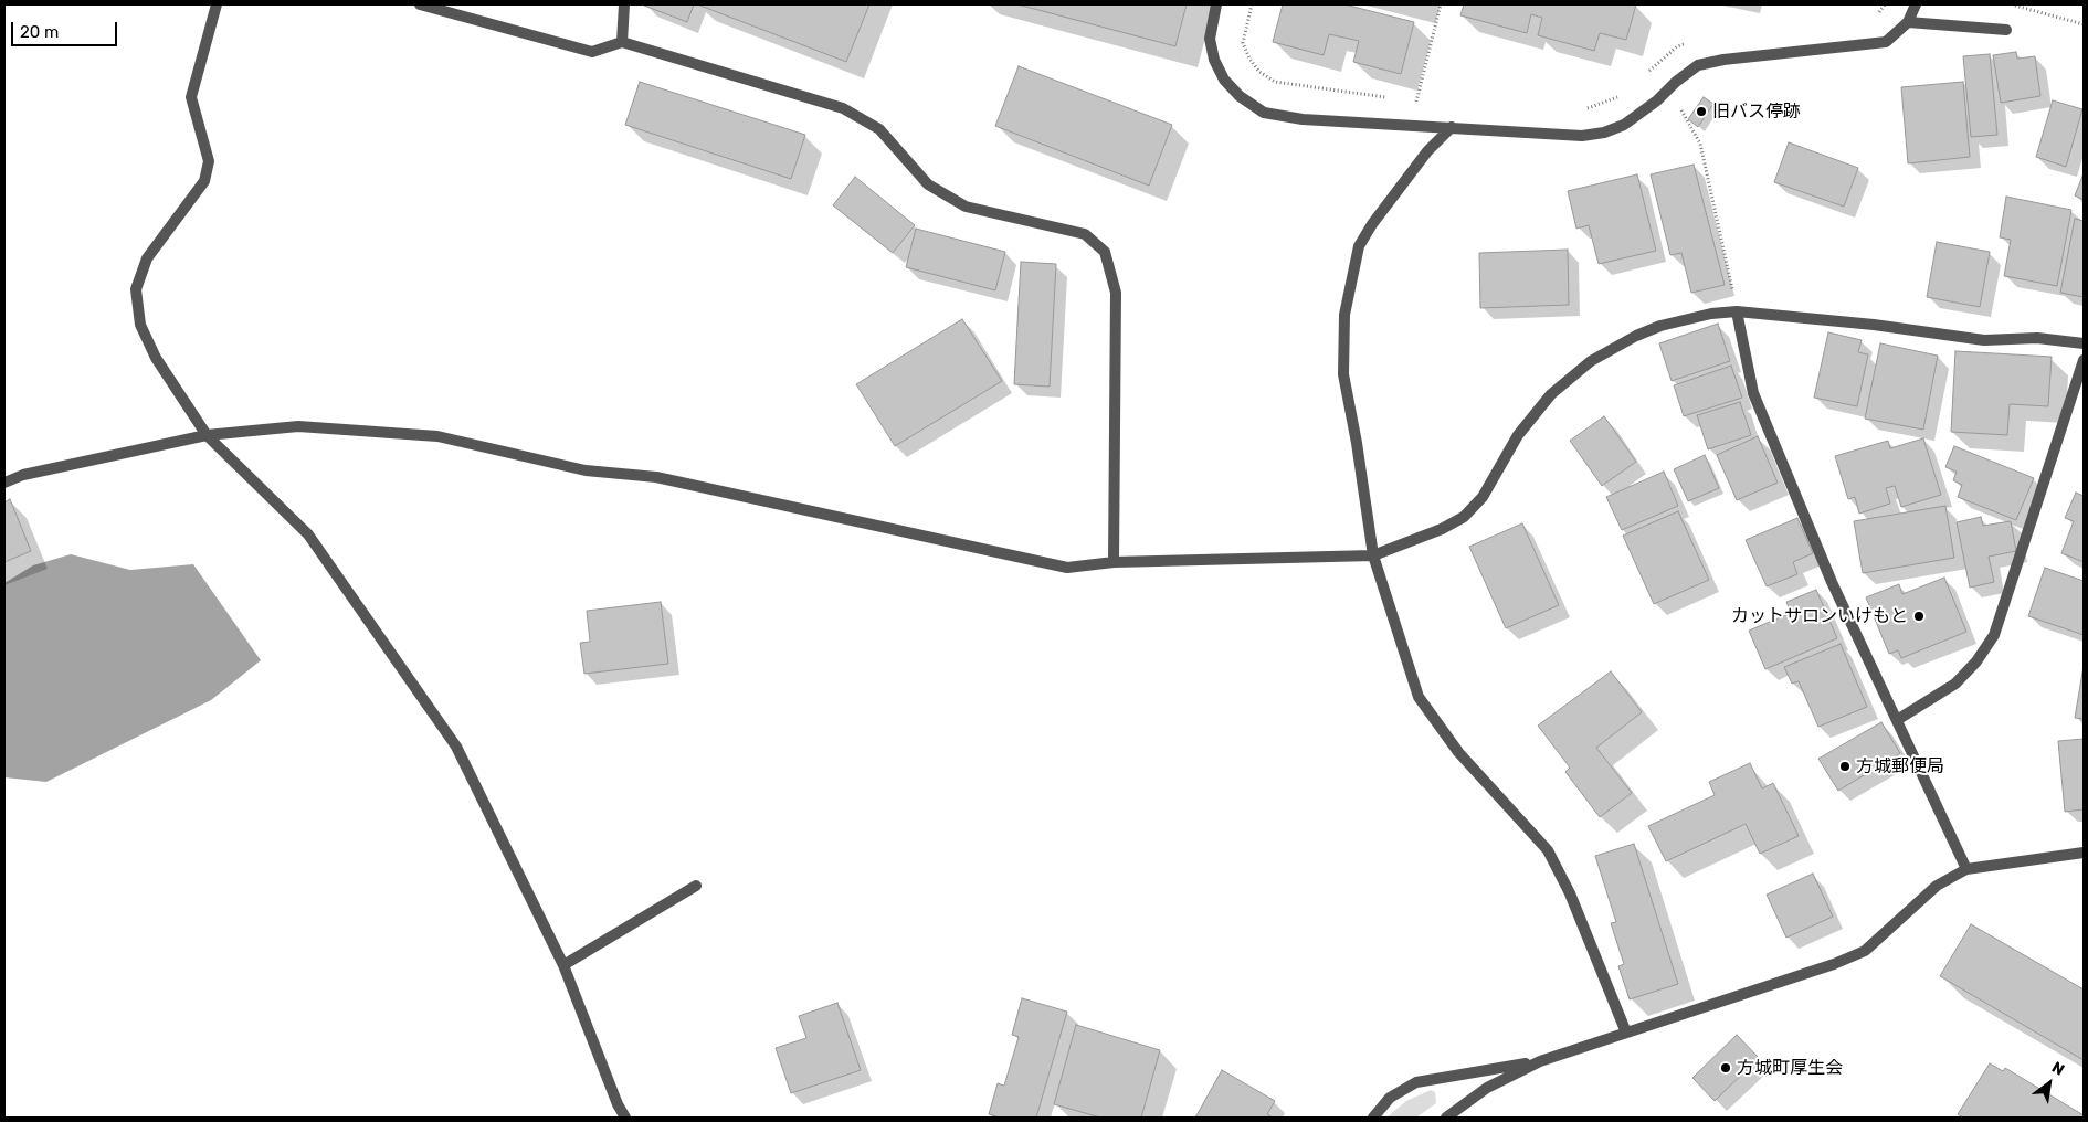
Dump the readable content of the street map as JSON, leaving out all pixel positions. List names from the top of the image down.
{
  "places": [
    "旧バス停跡",
    "カットサロンいけもと",
    "方城郵便局",
    "方城町厚生会"
  ],
  "scale_bar": "20 m",
  "north": "top right"
}
